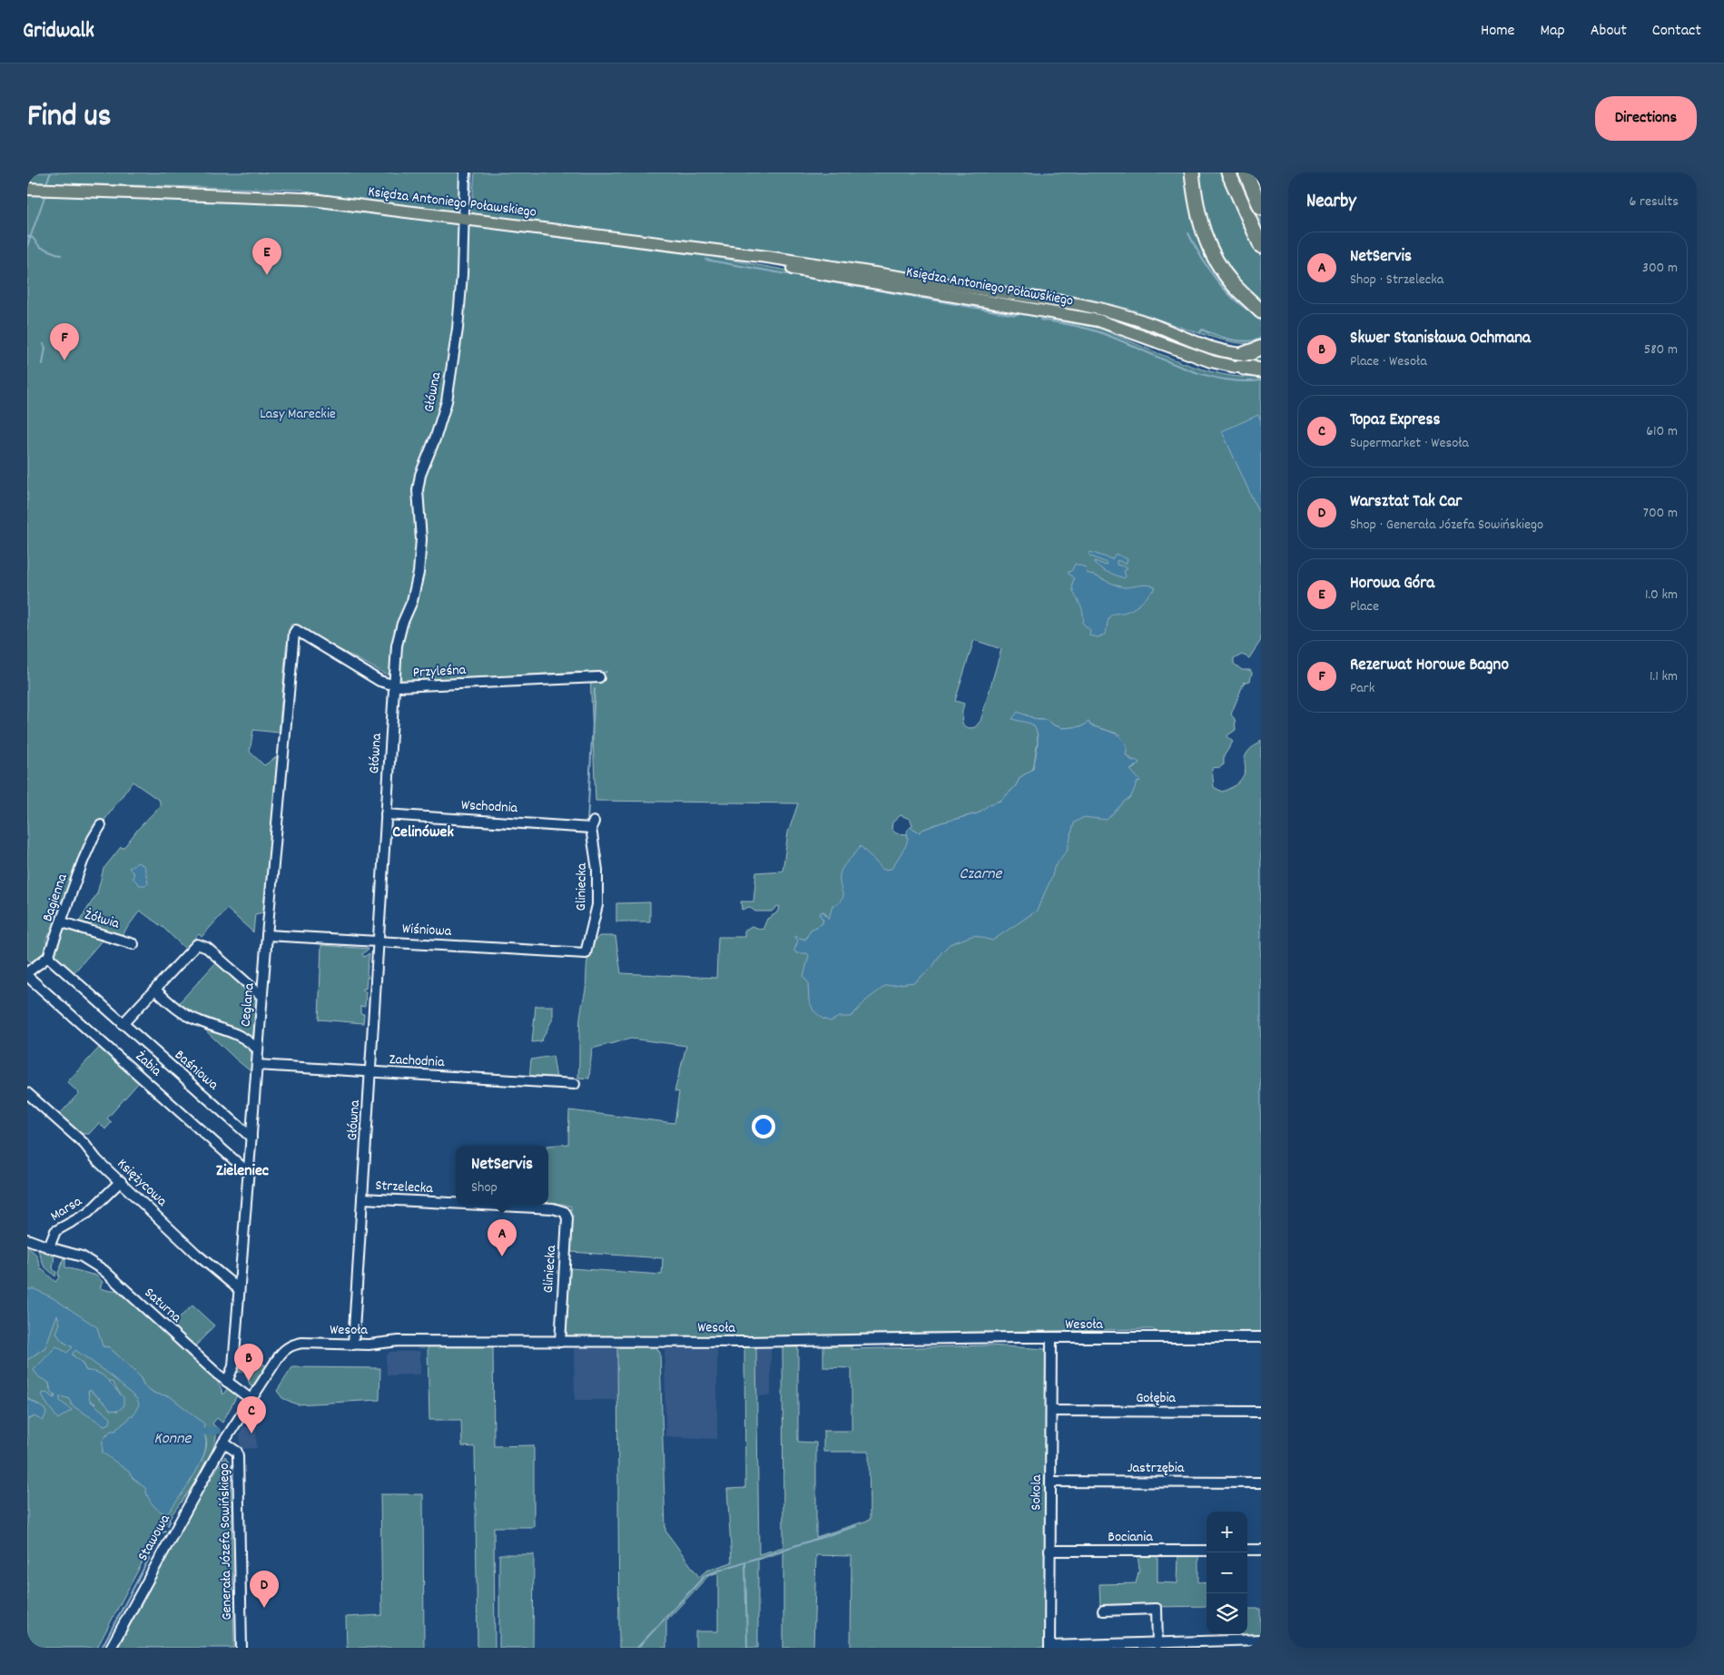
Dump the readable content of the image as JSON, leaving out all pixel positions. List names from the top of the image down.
{
  "streets": {
    "main road": ["Księdza Antoniego Poławskiego"],
    "street": [
      "Główna",
      "Przyleśna",
      "Wschodnia",
      "Gliniecka",
      "Bagienna",
      "Żółwia",
      "Wiśniowa",
      "Ceglana",
      "Zachodnia",
      "Żabia",
      "Baśniowa",
      "Księżycowa",
      "Strzelecka",
      "Marsa",
      "Saturna",
      "Wesoła",
      "Gołębia",
      "Jastrzębia",
      "Sokola",
      "Bociania",
      "Stawowa",
      "Generała Józefa Sowińskiego"
    ]
  },
  "crossings": [
    ["Księdza Antoniego Poławskiego", "Główna"],
    ["Główna", "Przyleśna"],
    ["Główna", "Wschodnia"],
    ["Główna", "Wiśniowa"],
    ["Główna", "Zachodnia"],
    ["Główna", "Strzelecka"],
    ["Główna", "Wesoła"],
    ["Przyleśna", "Ceglana"],
    ["Wschodnia", "Gliniecka"],
    ["Gliniecka", "Wiśniowa"],
    ["Gliniecka", "Strzelecka"],
    ["Gliniecka", "Wesoła"],
    ["Bagienna", "Żółwia"],
    ["Bagienna", "Baśniowa"],
    ["Wiśniowa", "Ceglana"],
    ["Ceglana", "Zachodnia"],
    ["Ceglana", "Żabia"],
    ["Ceglana", "Baśniowa"],
    ["Ceglana", "Księżycowa"],
    ["Ceglana", "Saturna"],
    ["Księżycowa", "Marsa"],
    ["Marsa", "Saturna"],
    ["Saturna", "Wesoła"],
    ["Wesoła", "Sokola"],
    ["Wesoła", "Stawowa"],
    ["Wesoła", "Generała Józefa Sowińskiego"],
    ["Gołębia", "Sokola"],
    ["Jastrzębia", "Sokola"],
    ["Sokola", "Bociania"],
    ["Stawowa", "Generała Józefa Sowińskiego"]
  ],
  "districts": ["Celinówek", "Zieleniec"],
  "water": ["Czarne", "Konne"],
  "parks": ["Lasy Mareckie"],
  "page": {
    "header": "Gridwalk",
    "nav": [
      "Home",
      "Map",
      "About",
      "Contact"
    ],
    "title": "Find us",
    "buttons": "Directions",
    "heading": ["Nearby", "6 results"],
    "list": [
      {
        "mark": "A",
        "name": "NetServis",
        "note": "Shop · Strzelecka",
        "value": "300 m"
      },
      {
        "mark": "B",
        "name": "Skwer Stanisława Ochmana",
        "note": "Place · Wesoła",
        "value": "580 m"
      },
      {
        "mark": "C",
        "name": "Topaz Express",
        "note": "Supermarket · Wesoła",
        "value": "610 m"
      },
      {
        "mark": "D",
        "name": "Warsztat Tak Car",
        "note": "Shop · Generała Józefa Sowińskiego",
        "value": "700 m"
      },
      {
        "mark": "E",
        "name": "Horowa Góra",
        "note": "Place",
        "value": "1.0 km"
      },
      {
        "mark": "F",
        "name": "Rezerwat Horowe Bagno",
        "note": "Park",
        "value": "1.1 km"
      }
    ],
    "pins": [
      "E",
      "F",
      "A",
      "B",
      "C",
      "D"
    ],
    "popup": ["NetServis", "Shop"],
    "map_buttons": ["+", "−"]
  }
}
